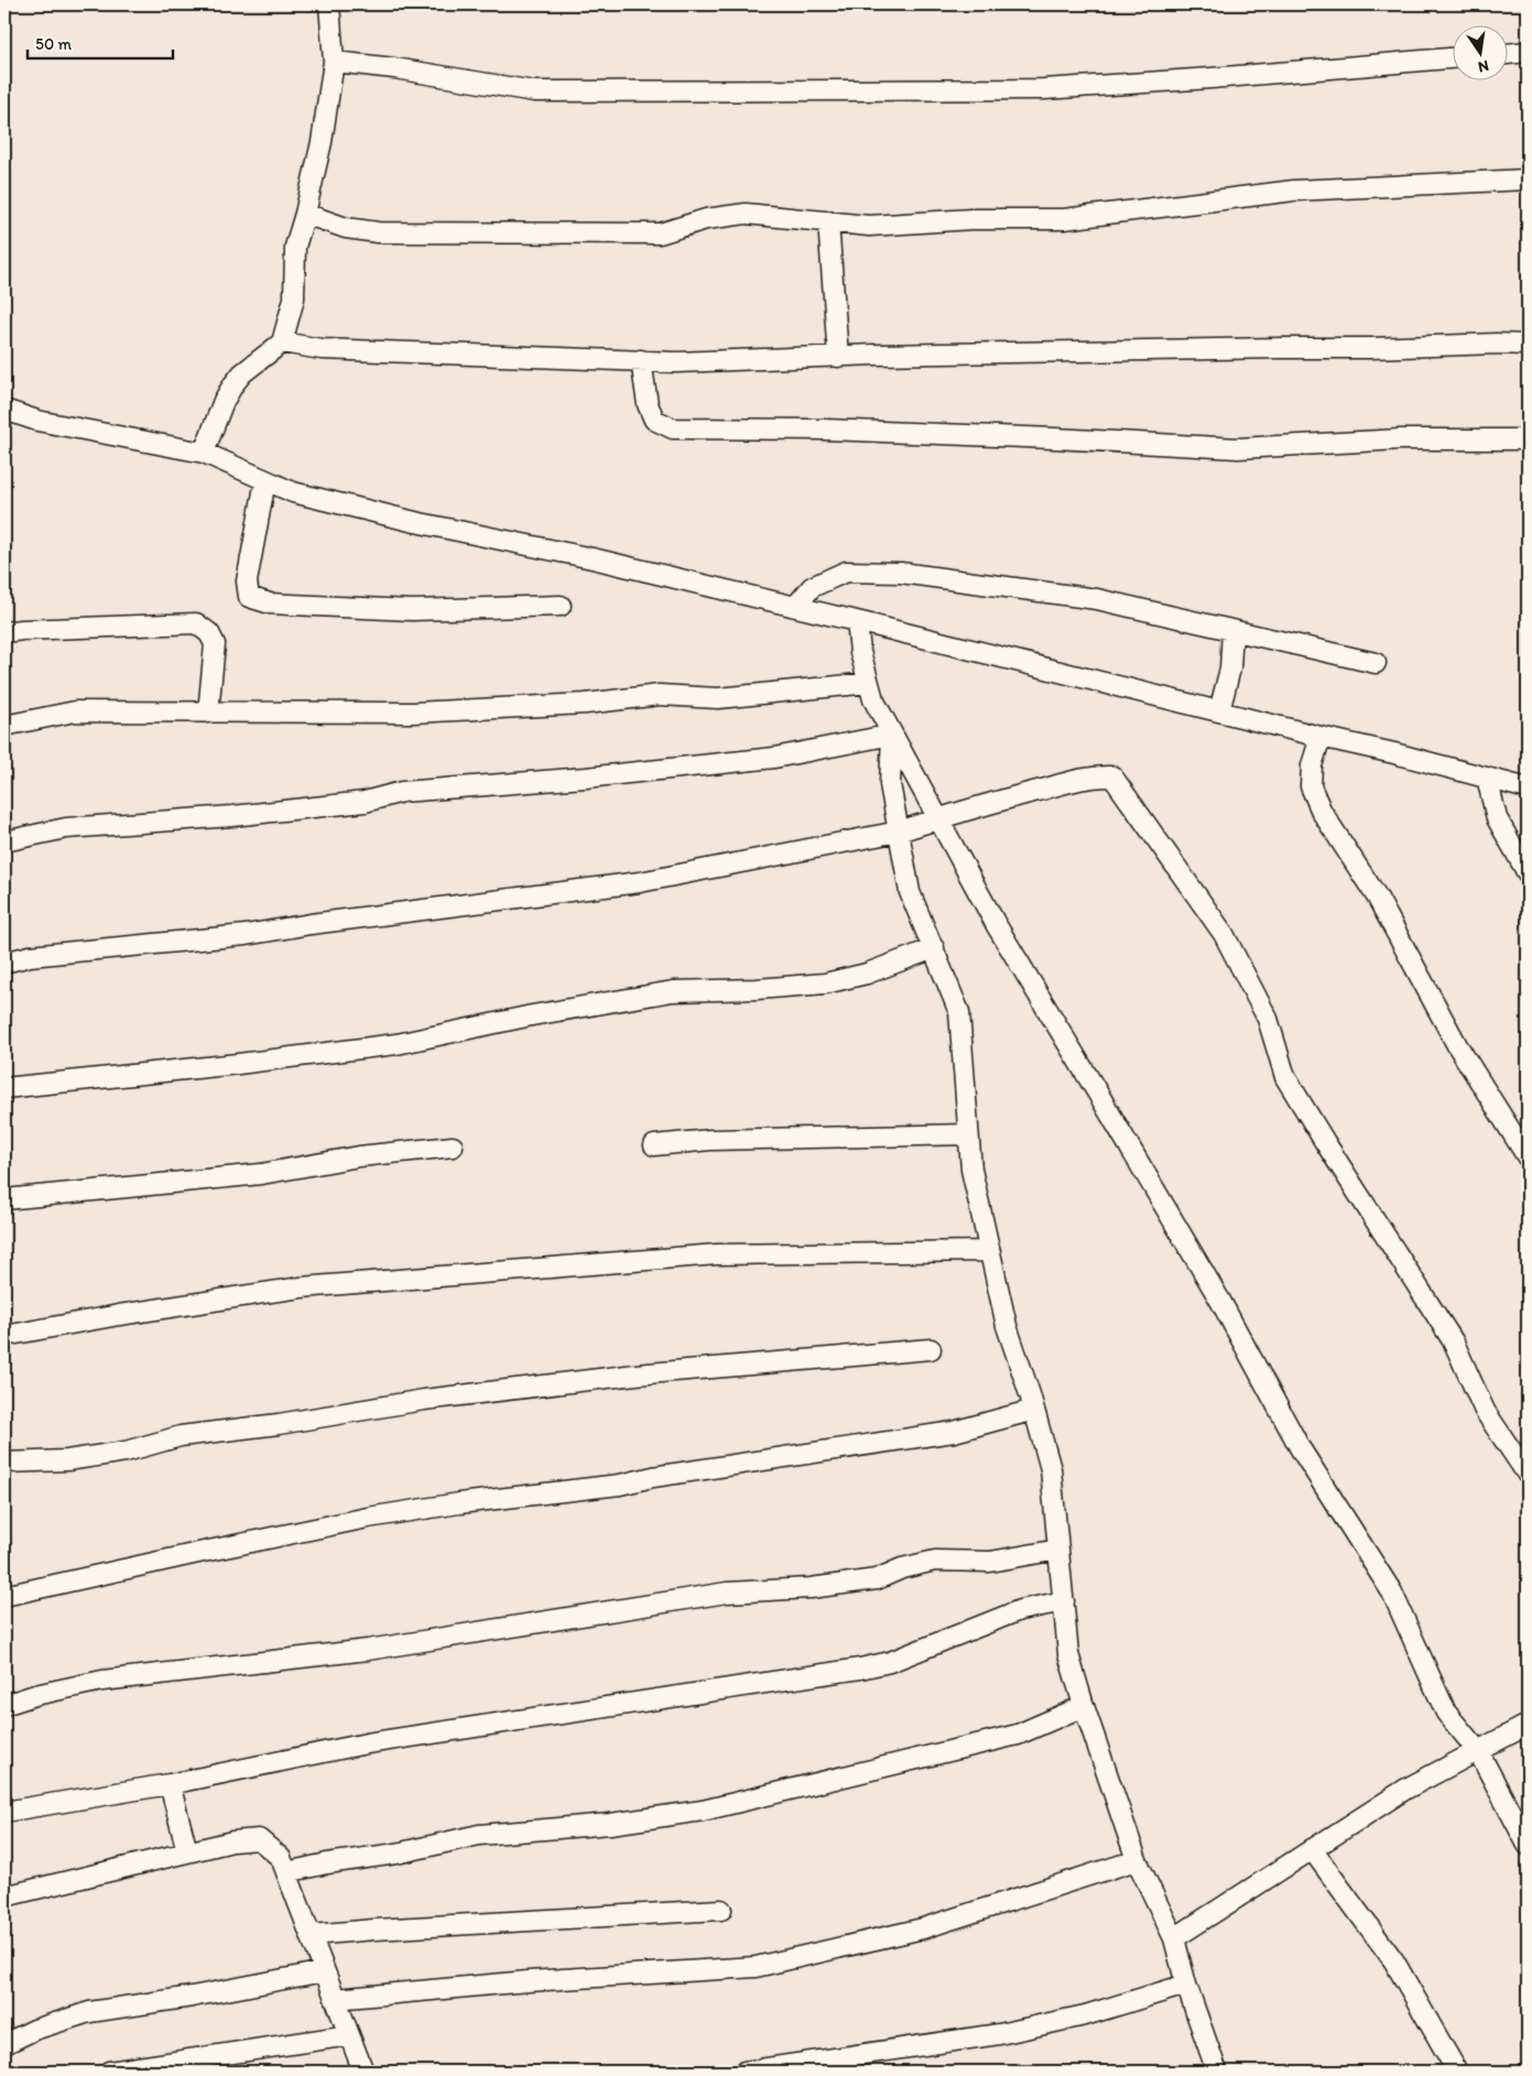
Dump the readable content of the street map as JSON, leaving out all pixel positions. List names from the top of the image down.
{
  "scale_bar": "50 m",
  "north": "bottom"
}
